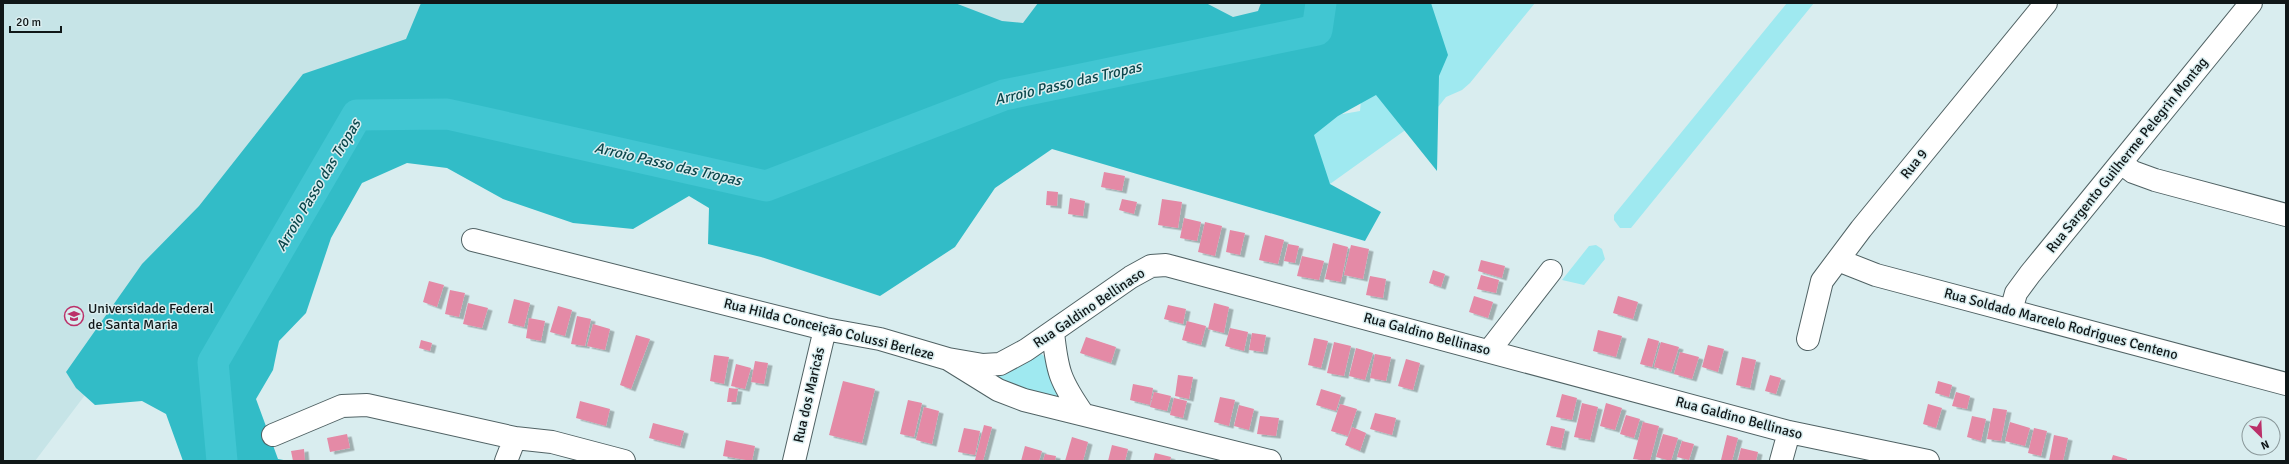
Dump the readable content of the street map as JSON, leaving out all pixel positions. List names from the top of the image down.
{
  "streets": {
    "street": [
      "Rua Sargento Guilherme Pelegrin Montag",
      "Rua 9",
      "Rua Galdino Bellinaso",
      "Rua Soldado Marcelo Rodrigues Centeno",
      "Rua Hilda Conceição Colussi Berleze",
      "Rua dos Maricás"
    ]
  },
  "crossings": [
    ["Rua Sargento Guilherme Pelegrin Montag", "Rua Soldado Marcelo Rodrigues Centeno"],
    ["Rua 9", "Rua Soldado Marcelo Rodrigues Centeno"],
    ["Rua Galdino Bellinaso", "Rua Hilda Conceição Colussi Berleze"],
    ["Rua Hilda Conceição Colussi Berleze", "Rua dos Maricás"]
  ],
  "water": ["Arroio Passo das Tropas"],
  "places": {
    "school or university": ["Universidade Federal de Santa Maria"]
  },
  "scale_bar": "20 m",
  "north": "bottom right"
}
